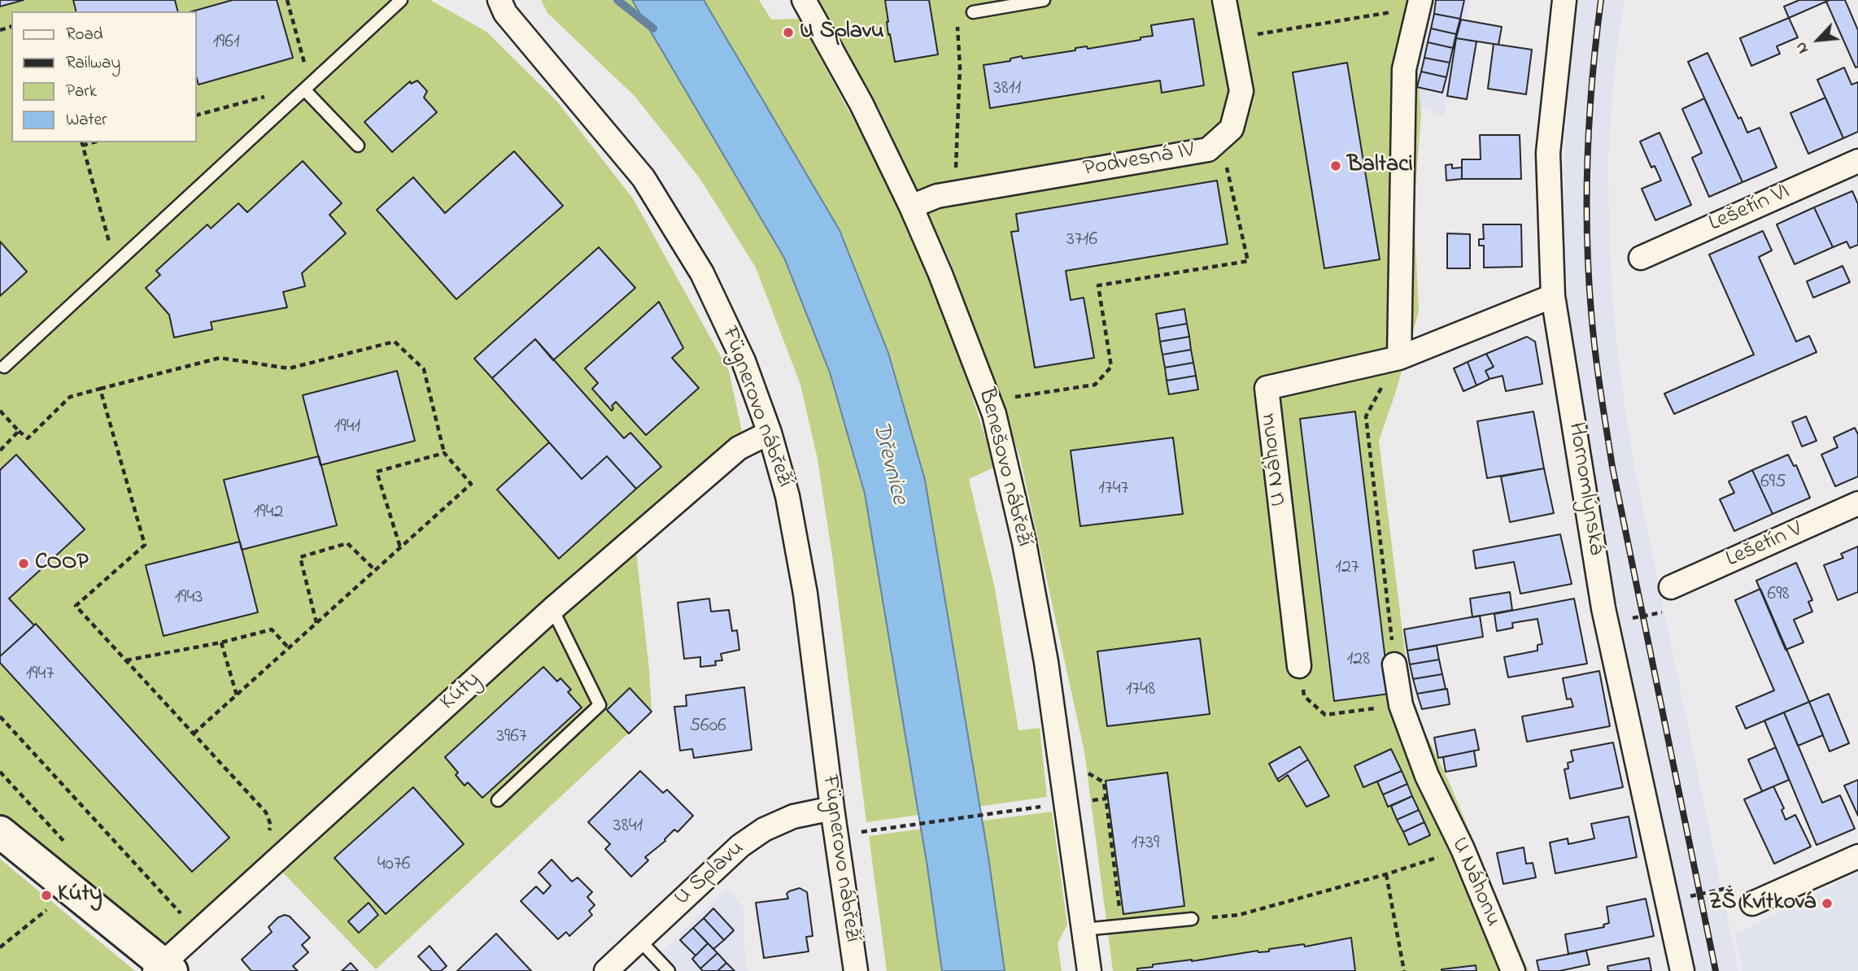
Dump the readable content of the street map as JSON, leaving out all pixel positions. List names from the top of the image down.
{
  "streets": {
    "street": [
      "Podvesná IV",
      "Lešetín VI",
      "Fügnerovo nábřeží",
      "U Náhonu",
      "Benešovo nábřeží",
      "Hornomlýnská",
      "Lešetín V",
      "Kúty",
      "U Splavu"
    ]
  },
  "crossings": [
    ["Podvesná IV", "Benešovo nábřeží"],
    ["Fügnerovo nábřeží", "Kúty"],
    ["Fügnerovo nábřeží", "U Splavu"],
    ["U Náhonu", "Hornomlýnská"]
  ],
  "water": ["Dřevnice"],
  "places": [
    "U Splavu",
    "Baltaci",
    "COOP",
    "Kúty",
    "ZŠ Kvítková"
  ],
  "house_numbers": [
    "1961",
    "3811",
    "3716",
    "1941",
    "695",
    "1747",
    "1942",
    "127",
    "698",
    "1943",
    "128",
    "1947",
    "1748",
    "5606",
    "3967",
    "3841",
    "1739",
    "4076"
  ],
  "legend": [
    "Road",
    "Railway",
    "Park",
    "Water"
  ],
  "north": "bottom left"
}
